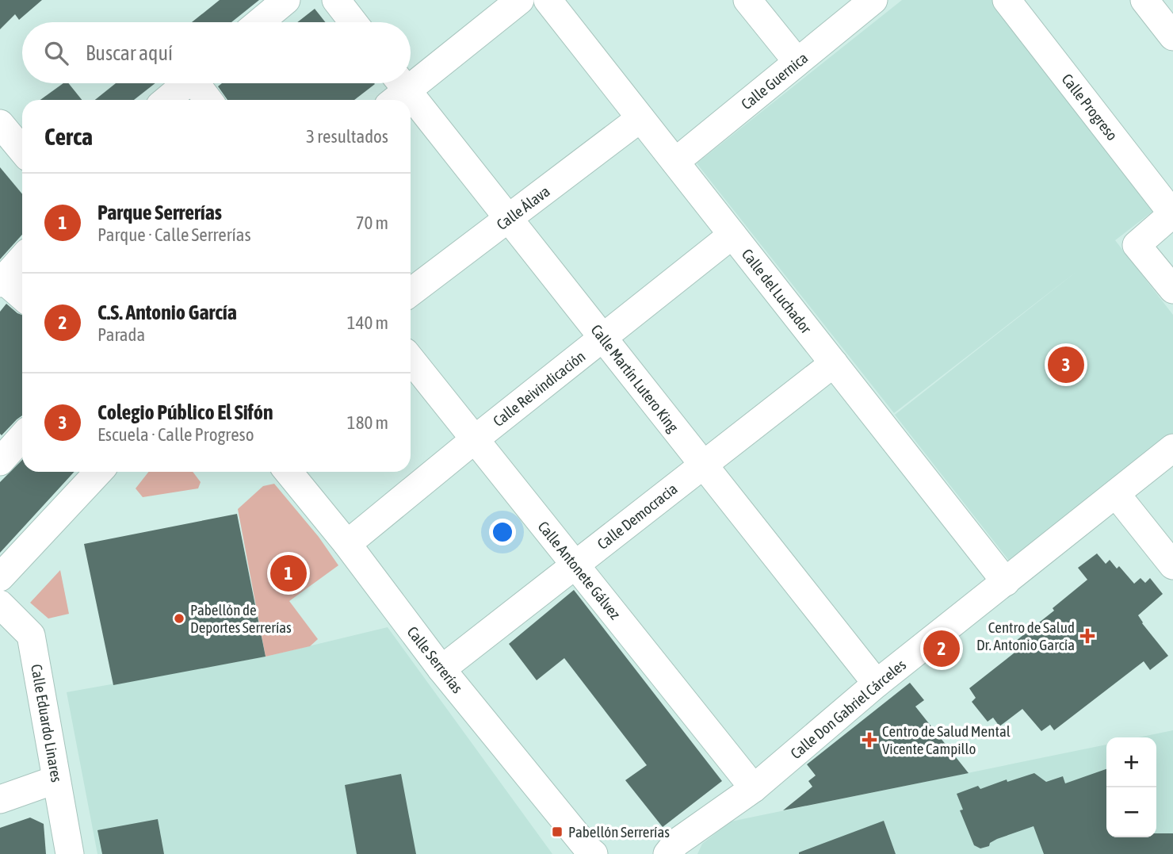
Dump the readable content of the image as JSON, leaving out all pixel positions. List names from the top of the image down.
{
  "streets": {
    "street": [
      "Calle Guernica",
      "Calle Progreso",
      "Calle Álava",
      "Calle del Luchador",
      "Calle Martín Lutero King",
      "Calle Reivindicación",
      "Calle Democracia",
      "Calle Antonete Gálvez",
      "Calle Serrerías",
      "Calle Don Gabriel Cárceles",
      "Calle Eduardo Linares"
    ]
  },
  "crossings": [
    ["Calle Guernica", "Calle del Luchador"],
    ["Calle Álava", "Calle del Luchador"],
    ["Calle Álava", "Calle Martín Lutero King"],
    ["Calle del Luchador", "Calle Reivindicación"],
    ["Calle del Luchador", "Calle Democracia"],
    ["Calle del Luchador", "Calle Don Gabriel Cárceles"],
    ["Calle Martín Lutero King", "Calle Reivindicación"],
    ["Calle Martín Lutero King", "Calle Democracia"],
    ["Calle Martín Lutero King", "Calle Don Gabriel Cárceles"],
    ["Calle Reivindicación", "Calle Antonete Gálvez"],
    ["Calle Reivindicación", "Calle Serrerías"],
    ["Calle Democracia", "Calle Antonete Gálvez"],
    ["Calle Democracia", "Calle Serrerías"],
    ["Calle Antonete Gálvez", "Calle Don Gabriel Cárceles"]
  ],
  "places": {
    "other": ["Pabellón de Deportes Serrerías"],
    "health": ["Centro de Salud Dr. Antonio García", "Centro de Salud Mental Vicente Campillo"],
    "transit": ["Pabellón Serrerías"]
  },
  "page": {
    "search": "Buscar aquí",
    "heading": ["Cerca", "3 resultados"],
    "list": [
      {
        "mark": "1",
        "name": "Parque Serrerías",
        "note": "Parque · Calle Serrerías",
        "value": "70 m"
      },
      {
        "mark": "2",
        "name": "C.S. Antonio García",
        "note": "Parada",
        "value": "140 m"
      },
      {
        "mark": "3",
        "name": "Colegio Público El Sifón",
        "note": "Escuela · Calle Progreso",
        "value": "180 m"
      }
    ],
    "pins": ["3", "1", "2"],
    "map_buttons": ["+", "−"]
  }
}
